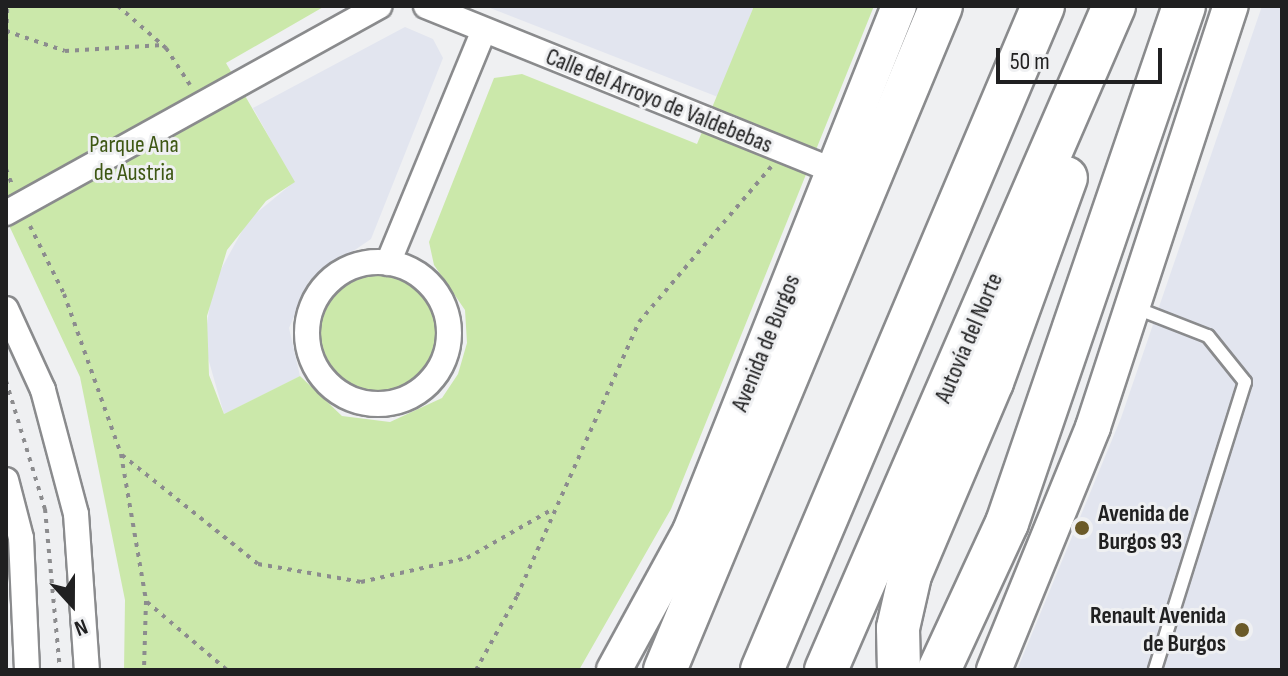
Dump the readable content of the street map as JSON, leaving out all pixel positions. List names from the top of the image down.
{
  "streets": {
    "highway": ["Autovía del Norte"],
    "street": ["Calle del Arroyo de Valdebebas", "Avenida de Burgos"]
  },
  "crossings": [
    ["Calle del Arroyo de Valdebebas", "Avenida de Burgos"]
  ],
  "parks": ["Parque Ana de Austria"],
  "places": ["Avenida de Burgos 93", "Renault Avenida de Burgos"],
  "scale_bar": "50 m",
  "north": "bottom"
}
